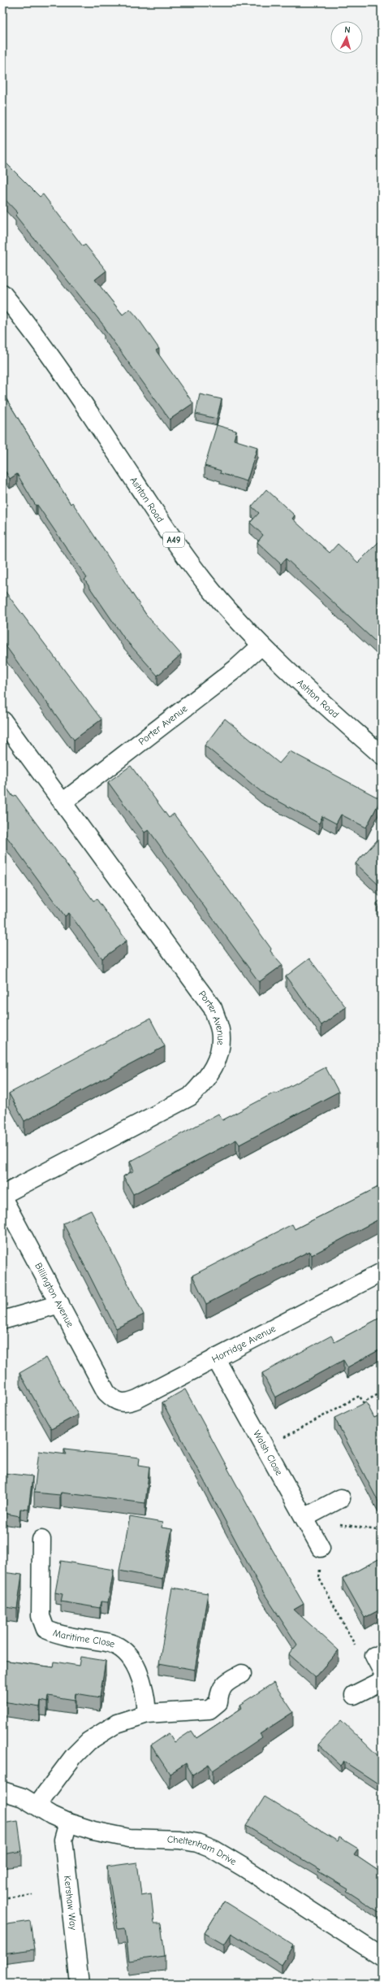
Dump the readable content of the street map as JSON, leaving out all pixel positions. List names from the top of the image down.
{
  "streets": {
    "street": [
      "Ashton Road",
      "A49",
      "Porter Avenue",
      "Billington Avenue",
      "Horridge Avenue",
      "Walsh Close",
      "Maritime Close",
      "Cheltenham Drive",
      "Kershaw Way"
    ]
  },
  "crossings": [
    ["Ashton Road", "Porter Avenue"],
    ["Porter Avenue", "Billington Avenue"],
    ["Billington Avenue", "Horridge Avenue"],
    ["Horridge Avenue", "Walsh Close"],
    ["Cheltenham Drive", "Kershaw Way"]
  ],
  "north": "top"
}
